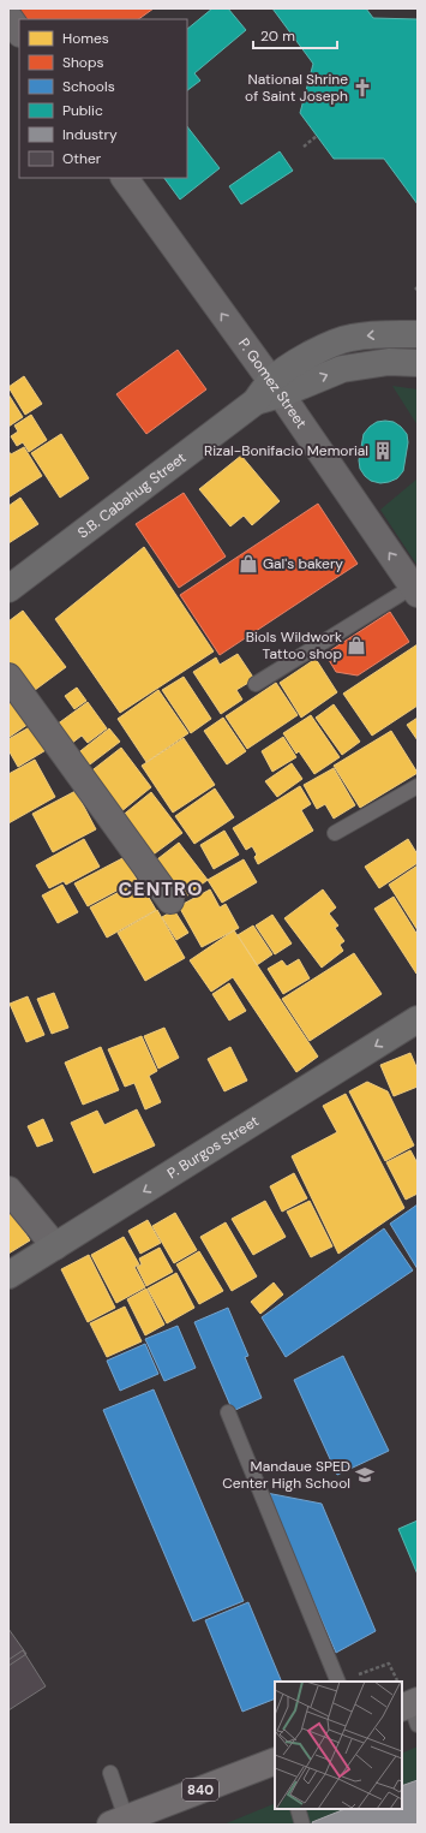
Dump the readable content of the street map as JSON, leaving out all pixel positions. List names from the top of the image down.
{
  "streets": {
    "highway": ["840"],
    "street": ["P. Gomez Street", "S.B. Cabahug Street", "P. Burgos Street"]
  },
  "crossings": [
    ["P. Gomez Street", "S.B. Cabahug Street"]
  ],
  "one_way": ["P. Gomez Street", "P. Burgos Street"],
  "districts": ["CENTRO"],
  "places": {
    "church": ["National Shrine of Saint Joseph"],
    "building": ["Rizal-Bonifacio Memorial"],
    "shop": ["Gal's bakery", "Biols Wildwork Tattoo shop"],
    "school or university": ["Mandaue SPED Center High School"]
  },
  "legend": [
    "Homes",
    "Shops",
    "Schools",
    "Public",
    "Industry",
    "Other"
  ],
  "scale_bar": "20 m"
}
